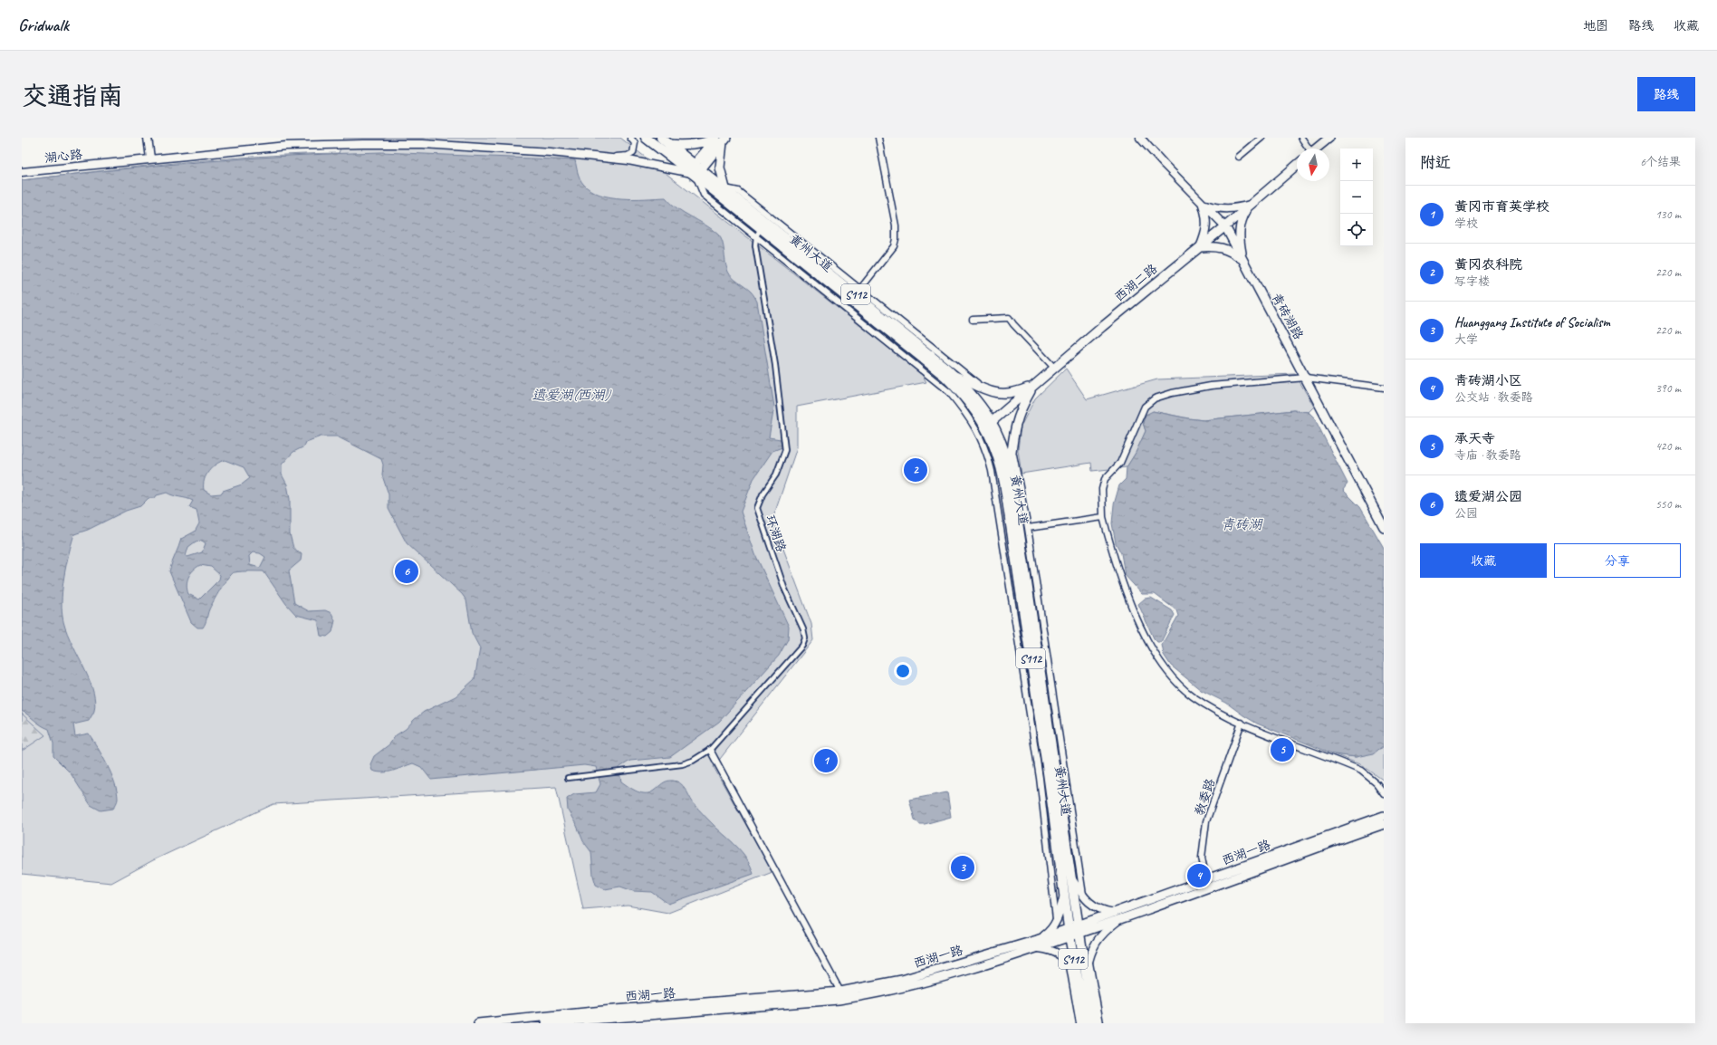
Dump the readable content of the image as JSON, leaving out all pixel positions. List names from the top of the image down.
{
  "streets": {
    "main road": [
      "黄州大道",
      "西湖二路",
      "S112",
      "青砖湖路",
      "西湖一路"
    ],
    "street": ["湖心路", "环湖路", "教委路"]
  },
  "crossings": [
    ["湖心路", "黄州大道"],
    ["黄州大道", "西湖二路"],
    ["黄州大道", "环湖路"],
    ["黄州大道", "西湖一路"],
    ["西湖二路", "青砖湖路"],
    ["教委路", "西湖一路"]
  ],
  "water": ["遗爱湖(西湖)", "青砖湖"],
  "north": "bottom",
  "page": {
    "header": "Gridwalk",
    "nav": ["地图", "路线", "收藏"],
    "buttons": [
      "路线",
      ["收藏", "分享"]
    ],
    "title": "交通指南",
    "heading": ["附近", "6个结果"],
    "map_buttons": ["+", "−"],
    "list": [
      {
        "mark": "1",
        "name": "黄冈市育英学校",
        "note": "学校",
        "value": "130 m"
      },
      {
        "mark": "2",
        "name": "黄冈农科院",
        "note": "写字楼",
        "value": "220 m"
      },
      {
        "mark": "3",
        "name": "Huanggang Institute of Socialism",
        "note": "大学",
        "value": "220 m"
      },
      {
        "mark": "4",
        "name": "青砖湖小区",
        "note": "公交站 · 教委路",
        "value": "390 m"
      },
      {
        "mark": "5",
        "name": "承天寺",
        "note": "寺庙 · 教委路",
        "value": "420 m"
      },
      {
        "mark": "6",
        "name": "遗爱湖公园",
        "note": "公园",
        "value": "550 m"
      }
    ],
    "pins": [
      "2",
      "6",
      "5",
      "1",
      "3",
      "4"
    ]
  }
}
